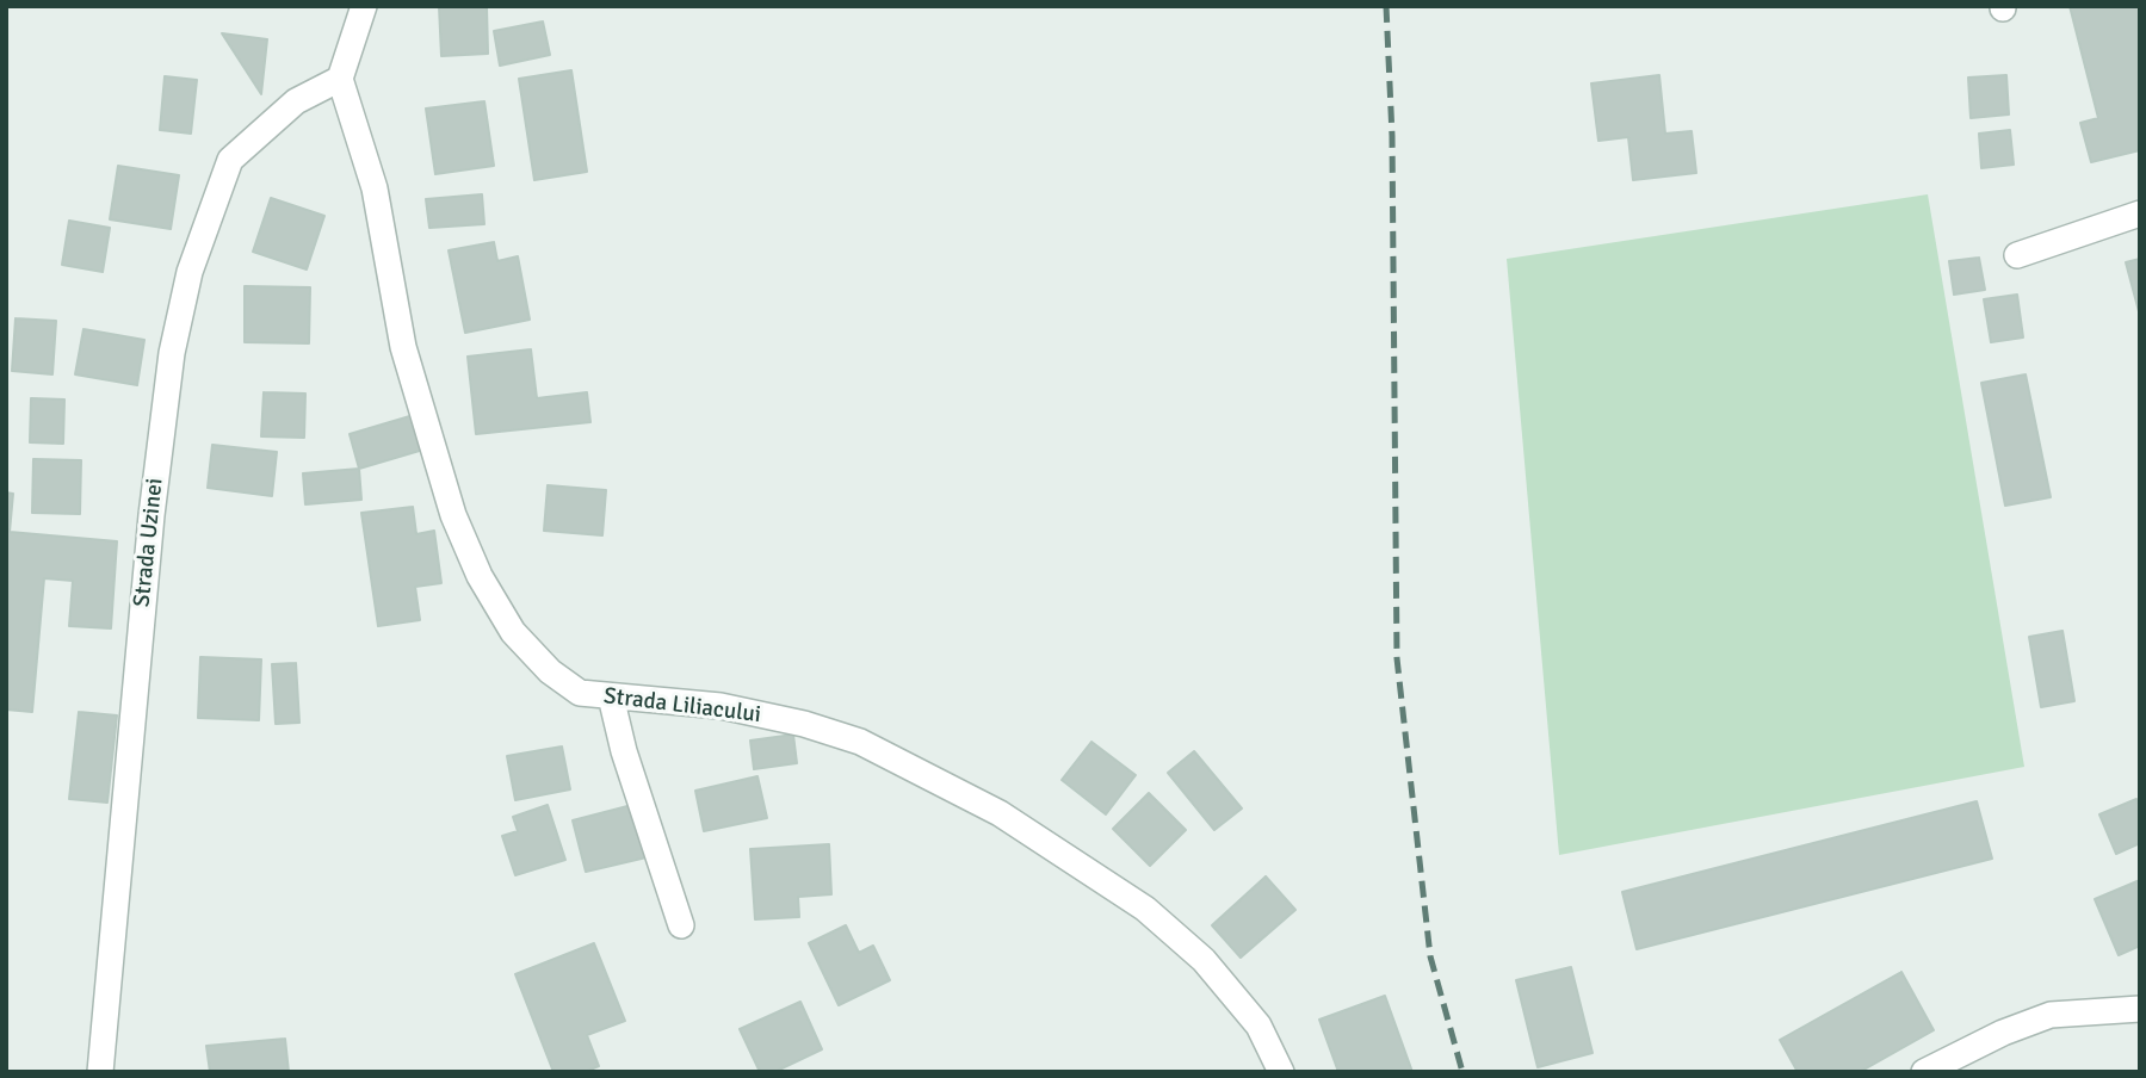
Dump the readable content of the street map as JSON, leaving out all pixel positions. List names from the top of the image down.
{
  "streets": {
    "street": ["Strada Uzinei", "Strada Liliacului"]
  },
  "crossings": [
    ["Strada Uzinei", "Strada Liliacului"]
  ]
}
